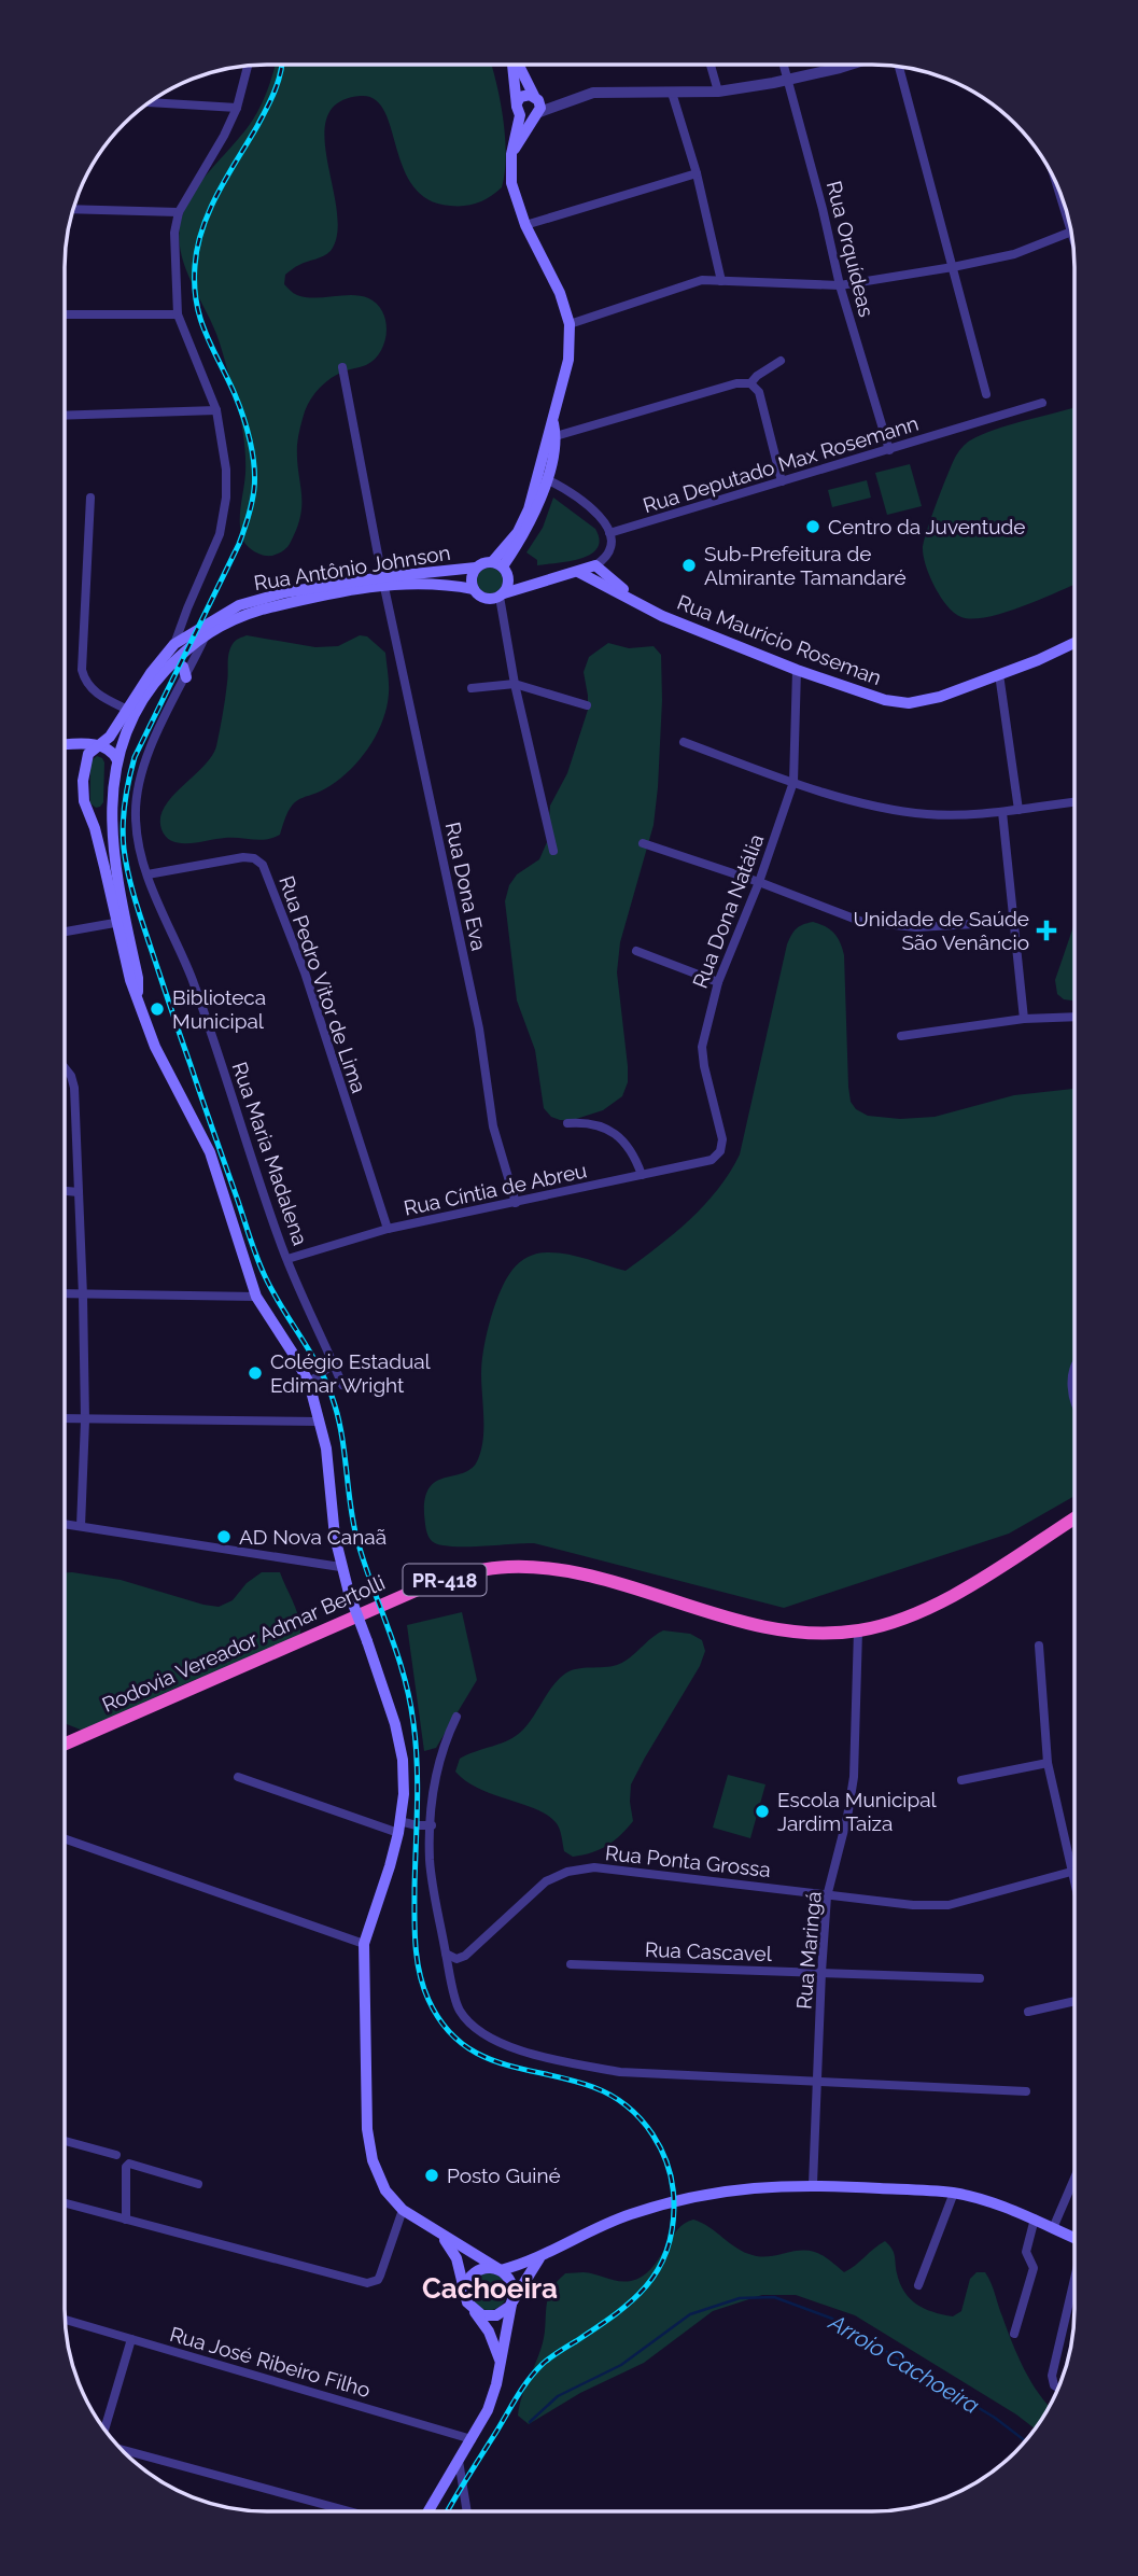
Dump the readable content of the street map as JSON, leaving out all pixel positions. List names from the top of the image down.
{
  "streets": {
    "highway": ["PR-418", "Rodovia Vereador Admar Bertolli"],
    "main road": ["Rua Antônio Johnson", "Rua Mauricio Roseman"],
    "street": [
      "Rua Orquídeas",
      "Rua Deputado Max Rosemann",
      "Rua Dona Eva",
      "Rua Dona Natália",
      "Rua Pedro Vitor de Lima",
      "Rua Maria Madalena",
      "Rua Cíntia de Abreu",
      "Rua Ponta Grossa",
      "Rua Maringá",
      "Rua Cascavel",
      "Rua José Ribeiro Filho"
    ]
  },
  "crossings": [
    ["Rua Orquídeas", "Rua Deputado Max Rosemann"],
    ["Rua Antônio Johnson", "Rua Dona Eva"],
    ["Rua Antônio Johnson", "Rua Maria Madalena"],
    ["Rua Mauricio Roseman", "Rua Dona Natália"],
    ["Rua Dona Eva", "Rua Cíntia de Abreu"],
    ["Rua Dona Natália", "Rua Cíntia de Abreu"],
    ["Rua Pedro Vitor de Lima", "Rua Maria Madalena"],
    ["Rua Pedro Vitor de Lima", "Rua Cíntia de Abreu"],
    ["Rua Maria Madalena", "Rua Cíntia de Abreu"],
    ["Rodovia Vereador Admar Bertolli", "Rua Maringá"],
    ["Rua Ponta Grossa", "Rua Maringá"],
    ["Rua Maringá", "Rua Cascavel"]
  ],
  "districts": ["Cachoeira"],
  "water": ["Arroio Cachoeira"],
  "places": {
    "other": [
      "Centro da Juventude",
      "Sub-Prefeitura de Almirante Tamandaré",
      "Biblioteca Municipal",
      "Colégio Estadual Edimar Wright",
      "AD Nova Canaã",
      "Escola Municipal Jardim Taiza",
      "Posto Guiné"
    ],
    "health": ["Unidade de Saúde São Venâncio"]
  }
}
